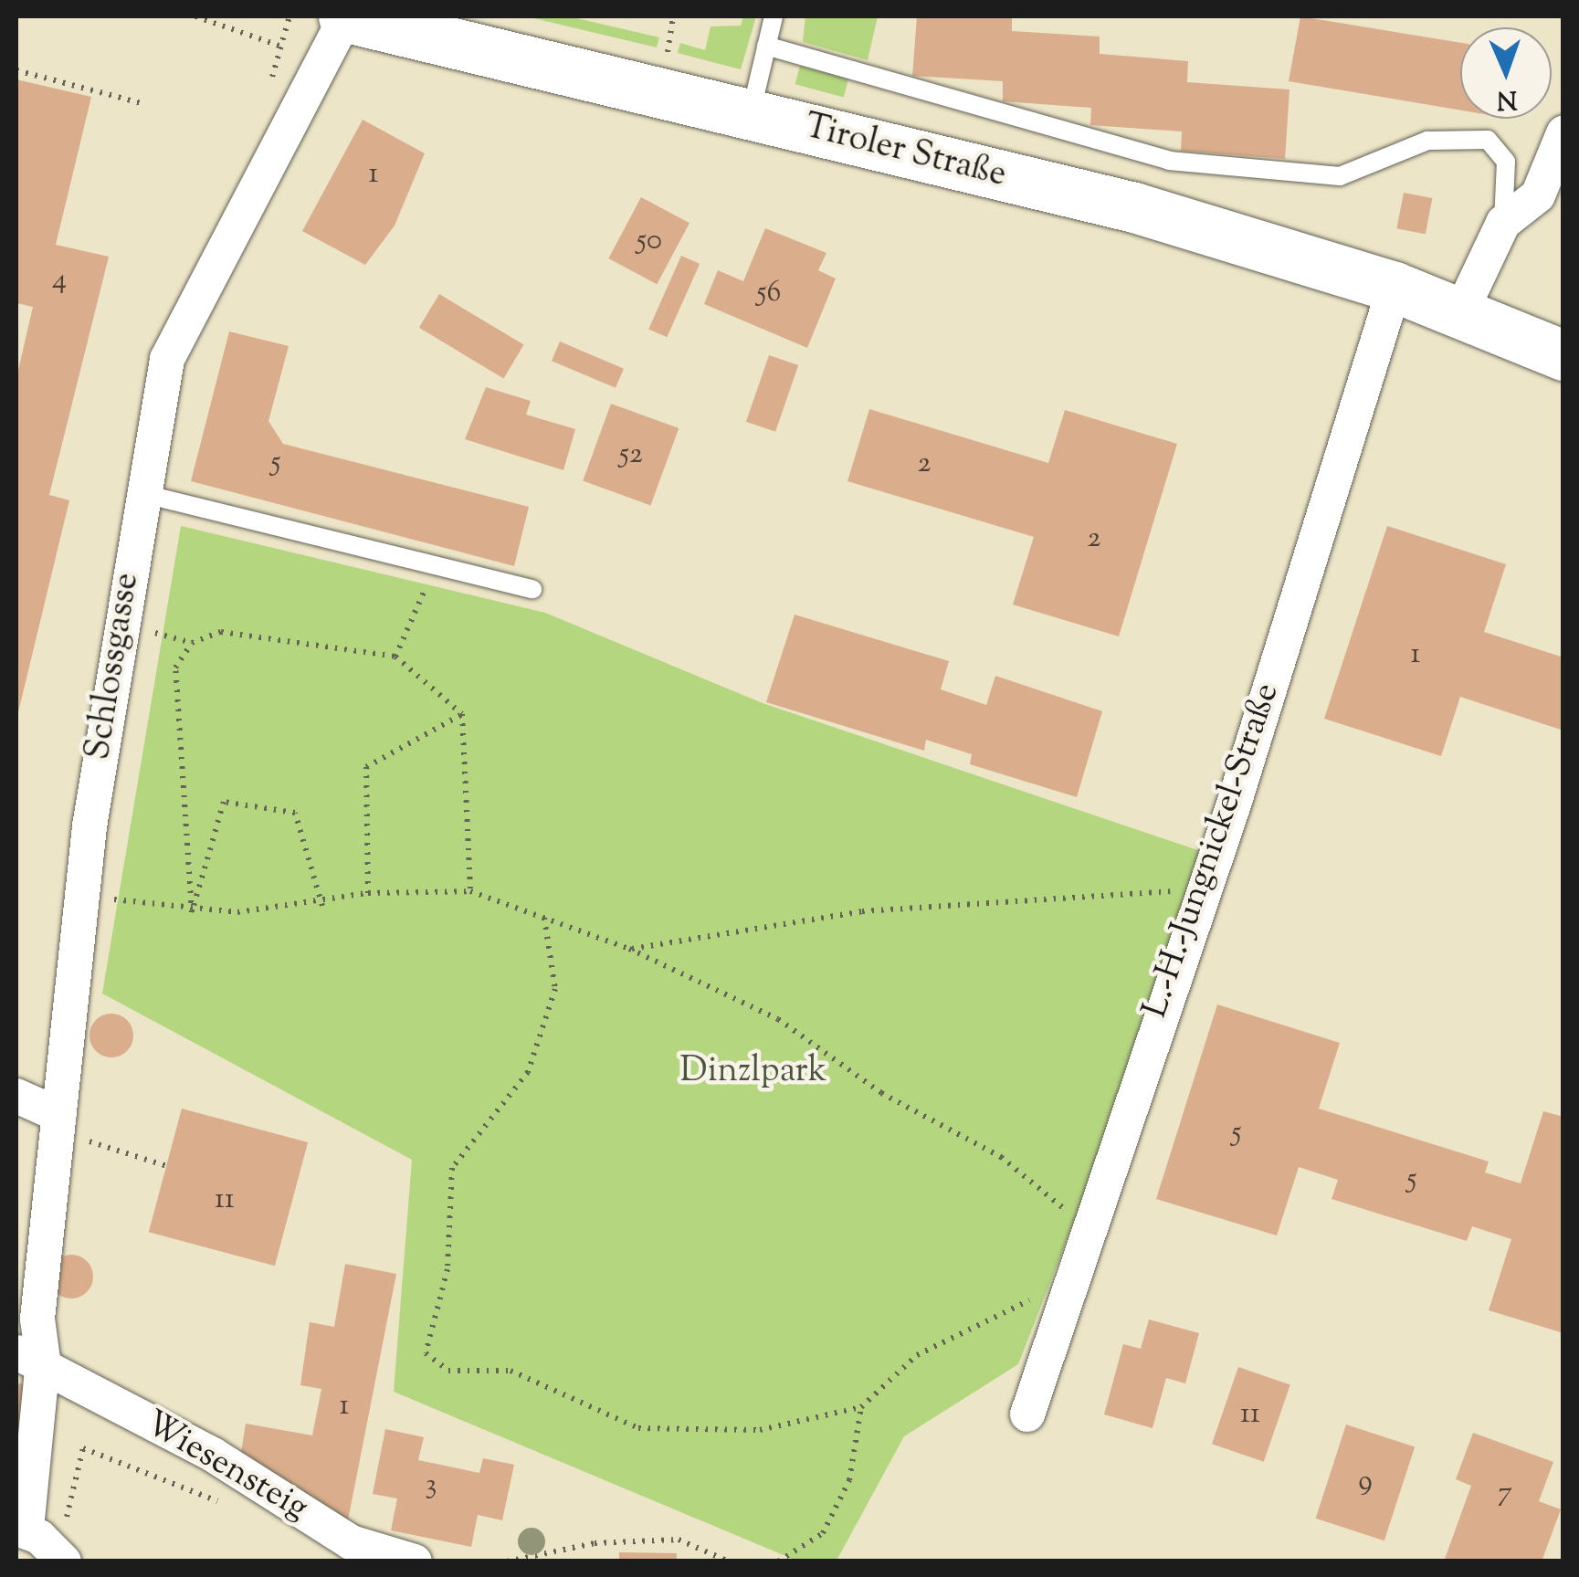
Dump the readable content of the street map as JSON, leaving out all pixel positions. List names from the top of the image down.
{
  "streets": {
    "main road": ["Tiroler Straße"],
    "street": ["Schlossgasse", "L.-H.-Jungnickel-Straße", "Wiesensteig"]
  },
  "crossings": [
    ["Tiroler Straße", "Schlossgasse"],
    ["Tiroler Straße", "L.-H.-Jungnickel-Straße"],
    ["Schlossgasse", "Wiesensteig"]
  ],
  "parks": ["Dinzlpark"],
  "house_numbers": [
    "1",
    "50",
    "4",
    "56",
    "52",
    "5",
    "2",
    "2",
    "1",
    "5",
    "5",
    "11",
    "1",
    "11",
    "9",
    "3",
    "7"
  ],
  "north": "bottom"
}
